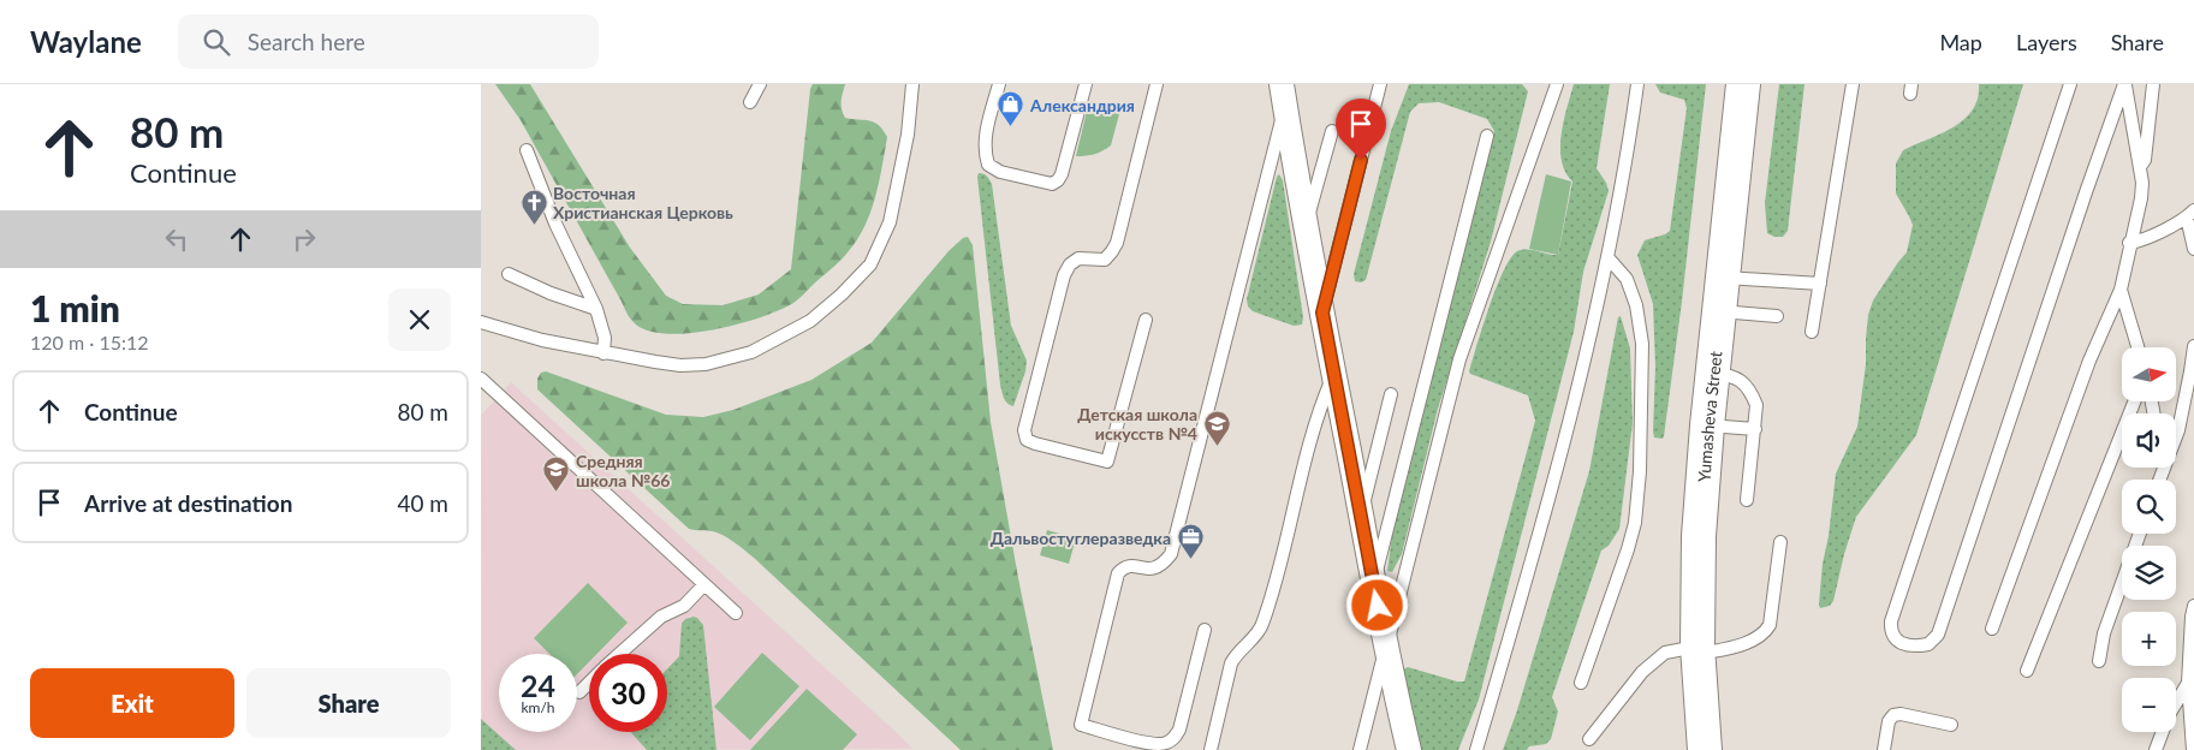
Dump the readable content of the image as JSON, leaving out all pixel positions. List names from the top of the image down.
{
  "streets": {
    "main road": ["Yumasheva Street"]
  },
  "places": {
    "shop": ["Александрия"],
    "church": ["Восточная Христианская Церковь"],
    "school or university": ["Детская школа искусств №4", "Средняя школа №66"],
    "office": ["Дальвостуглеразведка"]
  },
  "north": "right",
  "page": {
    "header": "Waylane",
    "search": "Search here",
    "nav": ["Map", "Layers", "Share"],
    "turn": ["80 m", "Continue"],
    "heading": ["1 min", "120 m · 15:12"],
    "map_buttons": ["+", "−"],
    "list": [
      {
        "name": "Continue",
        "value": "80 m"
      },
      {
        "name": "Arrive at destination",
        "value": "40 m"
      }
    ],
    "speed": "24 km/h",
    "limit": "30",
    "buttons": ["Exit", "Share"]
  }
}
